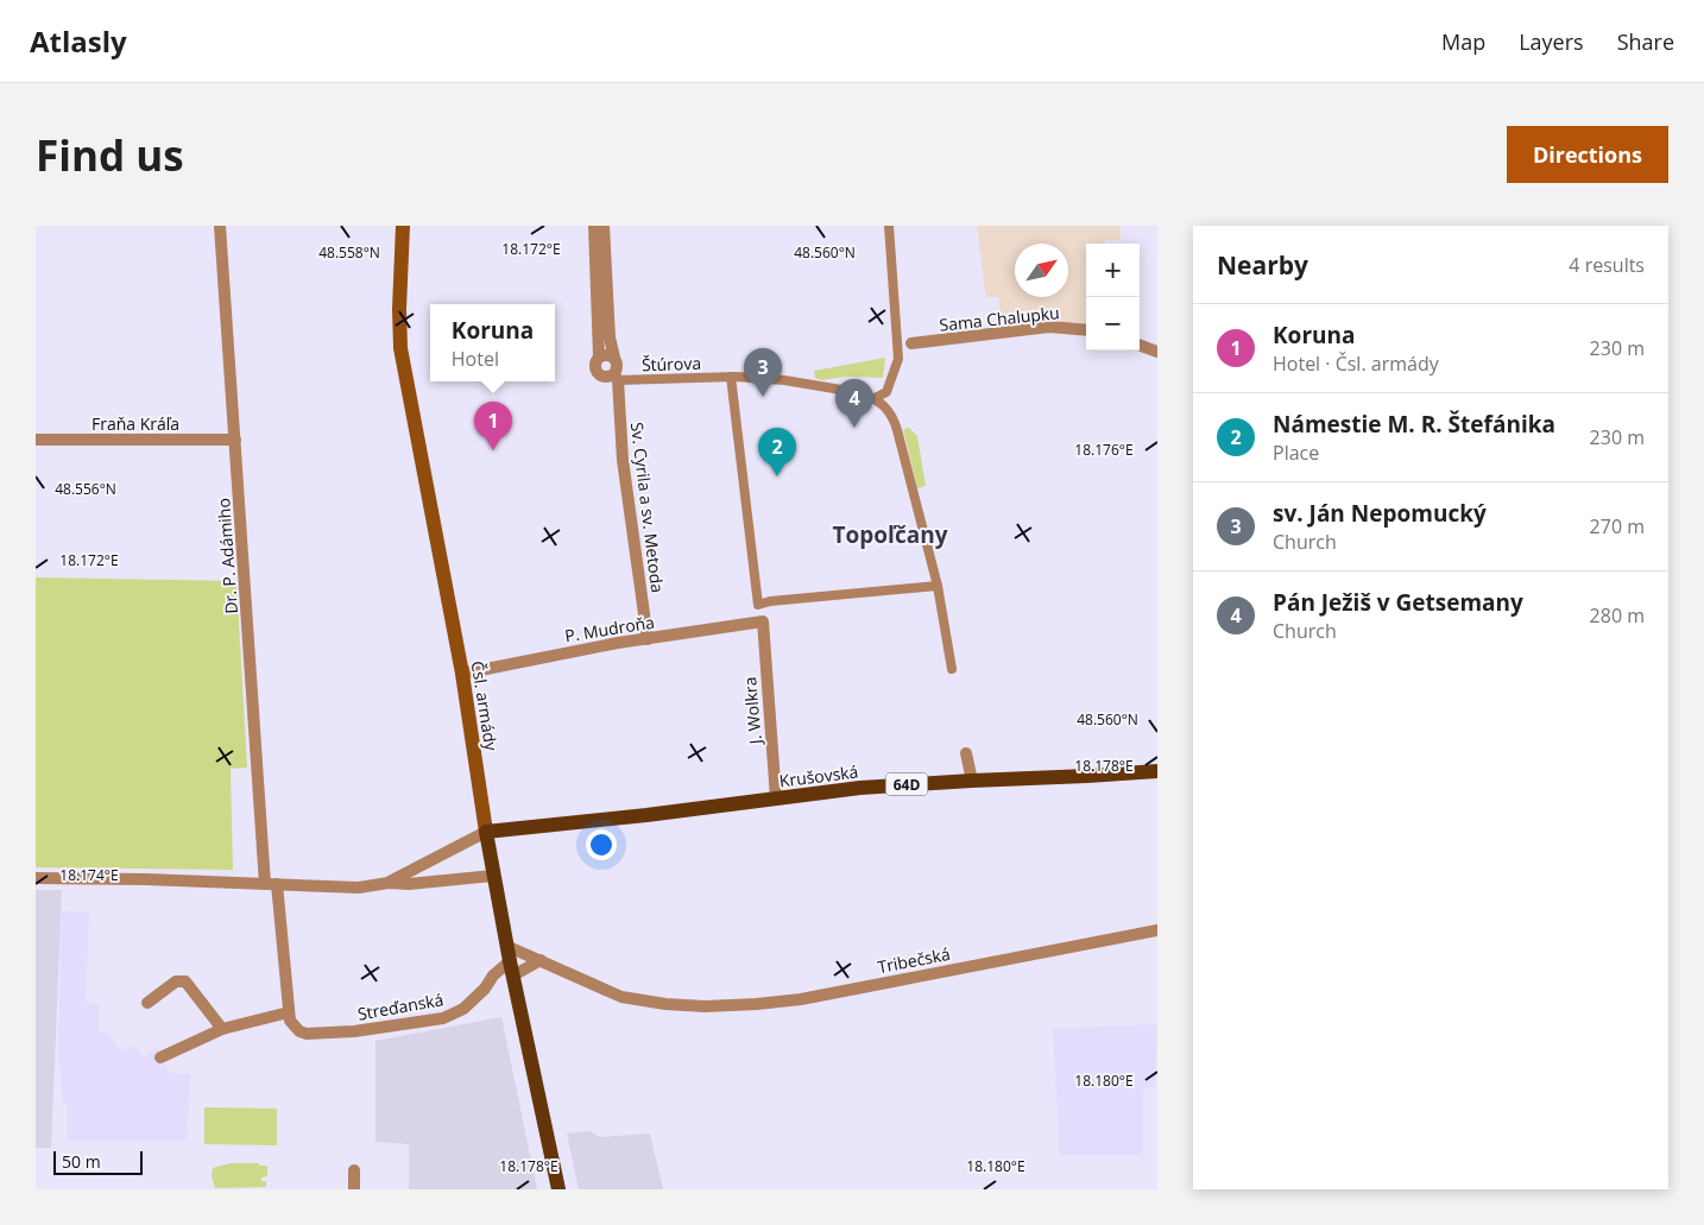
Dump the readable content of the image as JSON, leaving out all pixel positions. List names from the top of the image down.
{
  "streets": {
    "main road": ["Čsl. armády", "Krušovská", "64D"],
    "street": [
      "Sama Chalupku",
      "Štúrova",
      "Fraňa Kráľa",
      "Sv. Cyrila a sv. Metoda",
      "Dr. P. Adámiho",
      "P. Mudroňa",
      "J. Wolkra",
      "Tribečská",
      "Streďanská"
    ]
  },
  "crossings": [
    ["Štúrova", "Sv. Cyrila a sv. Metoda"],
    ["Fraňa Kráľa", "Dr. P. Adámiho"],
    ["Sv. Cyrila a sv. Metoda", "P. Mudroňa"],
    ["Dr. P. Adámiho", "Streďanská"],
    ["P. Mudroňa", "Čsl. armády"],
    ["P. Mudroňa", "J. Wolkra"],
    ["Čsl. armády", "Krušovská"],
    ["Čsl. armády", "Tribečská"],
    ["Čsl. armády", "Streďanská"],
    ["J. Wolkra", "Krušovská"],
    ["Tribečská", "Streďanská"]
  ],
  "districts": ["Topoľčany"],
  "scale_bar": "50 m",
  "north": "top right",
  "page": {
    "header": "Atlasly",
    "nav": ["Map", "Layers", "Share"],
    "buttons": "Directions",
    "title": "Find us",
    "heading": ["Nearby", "4 results"],
    "map_buttons": ["+", "−"],
    "list": [
      {
        "mark": "1",
        "name": "Koruna",
        "note": "Hotel · Čsl. armády",
        "value": "230 m"
      },
      {
        "mark": "2",
        "name": "Námestie M. R. Štefánika",
        "note": "Place",
        "value": "230 m"
      },
      {
        "mark": "3",
        "name": "sv. Ján Nepomucký",
        "note": "Church",
        "value": "270 m"
      },
      {
        "mark": "4",
        "name": "Pán Ježiš v Getsemany",
        "note": "Church",
        "value": "280 m"
      }
    ],
    "popup": ["Koruna", "Hotel"],
    "pins": [
      "3",
      "4",
      "1",
      "2"
    ],
    "scale": "50 m"
  },
  "coordinates": [
    "18.172°E",
    "48.558°N",
    "48.560°N",
    "18.176°E",
    "48.556°N",
    "18.178°E",
    "18.174°E",
    "18.180°E"
  ]
}
